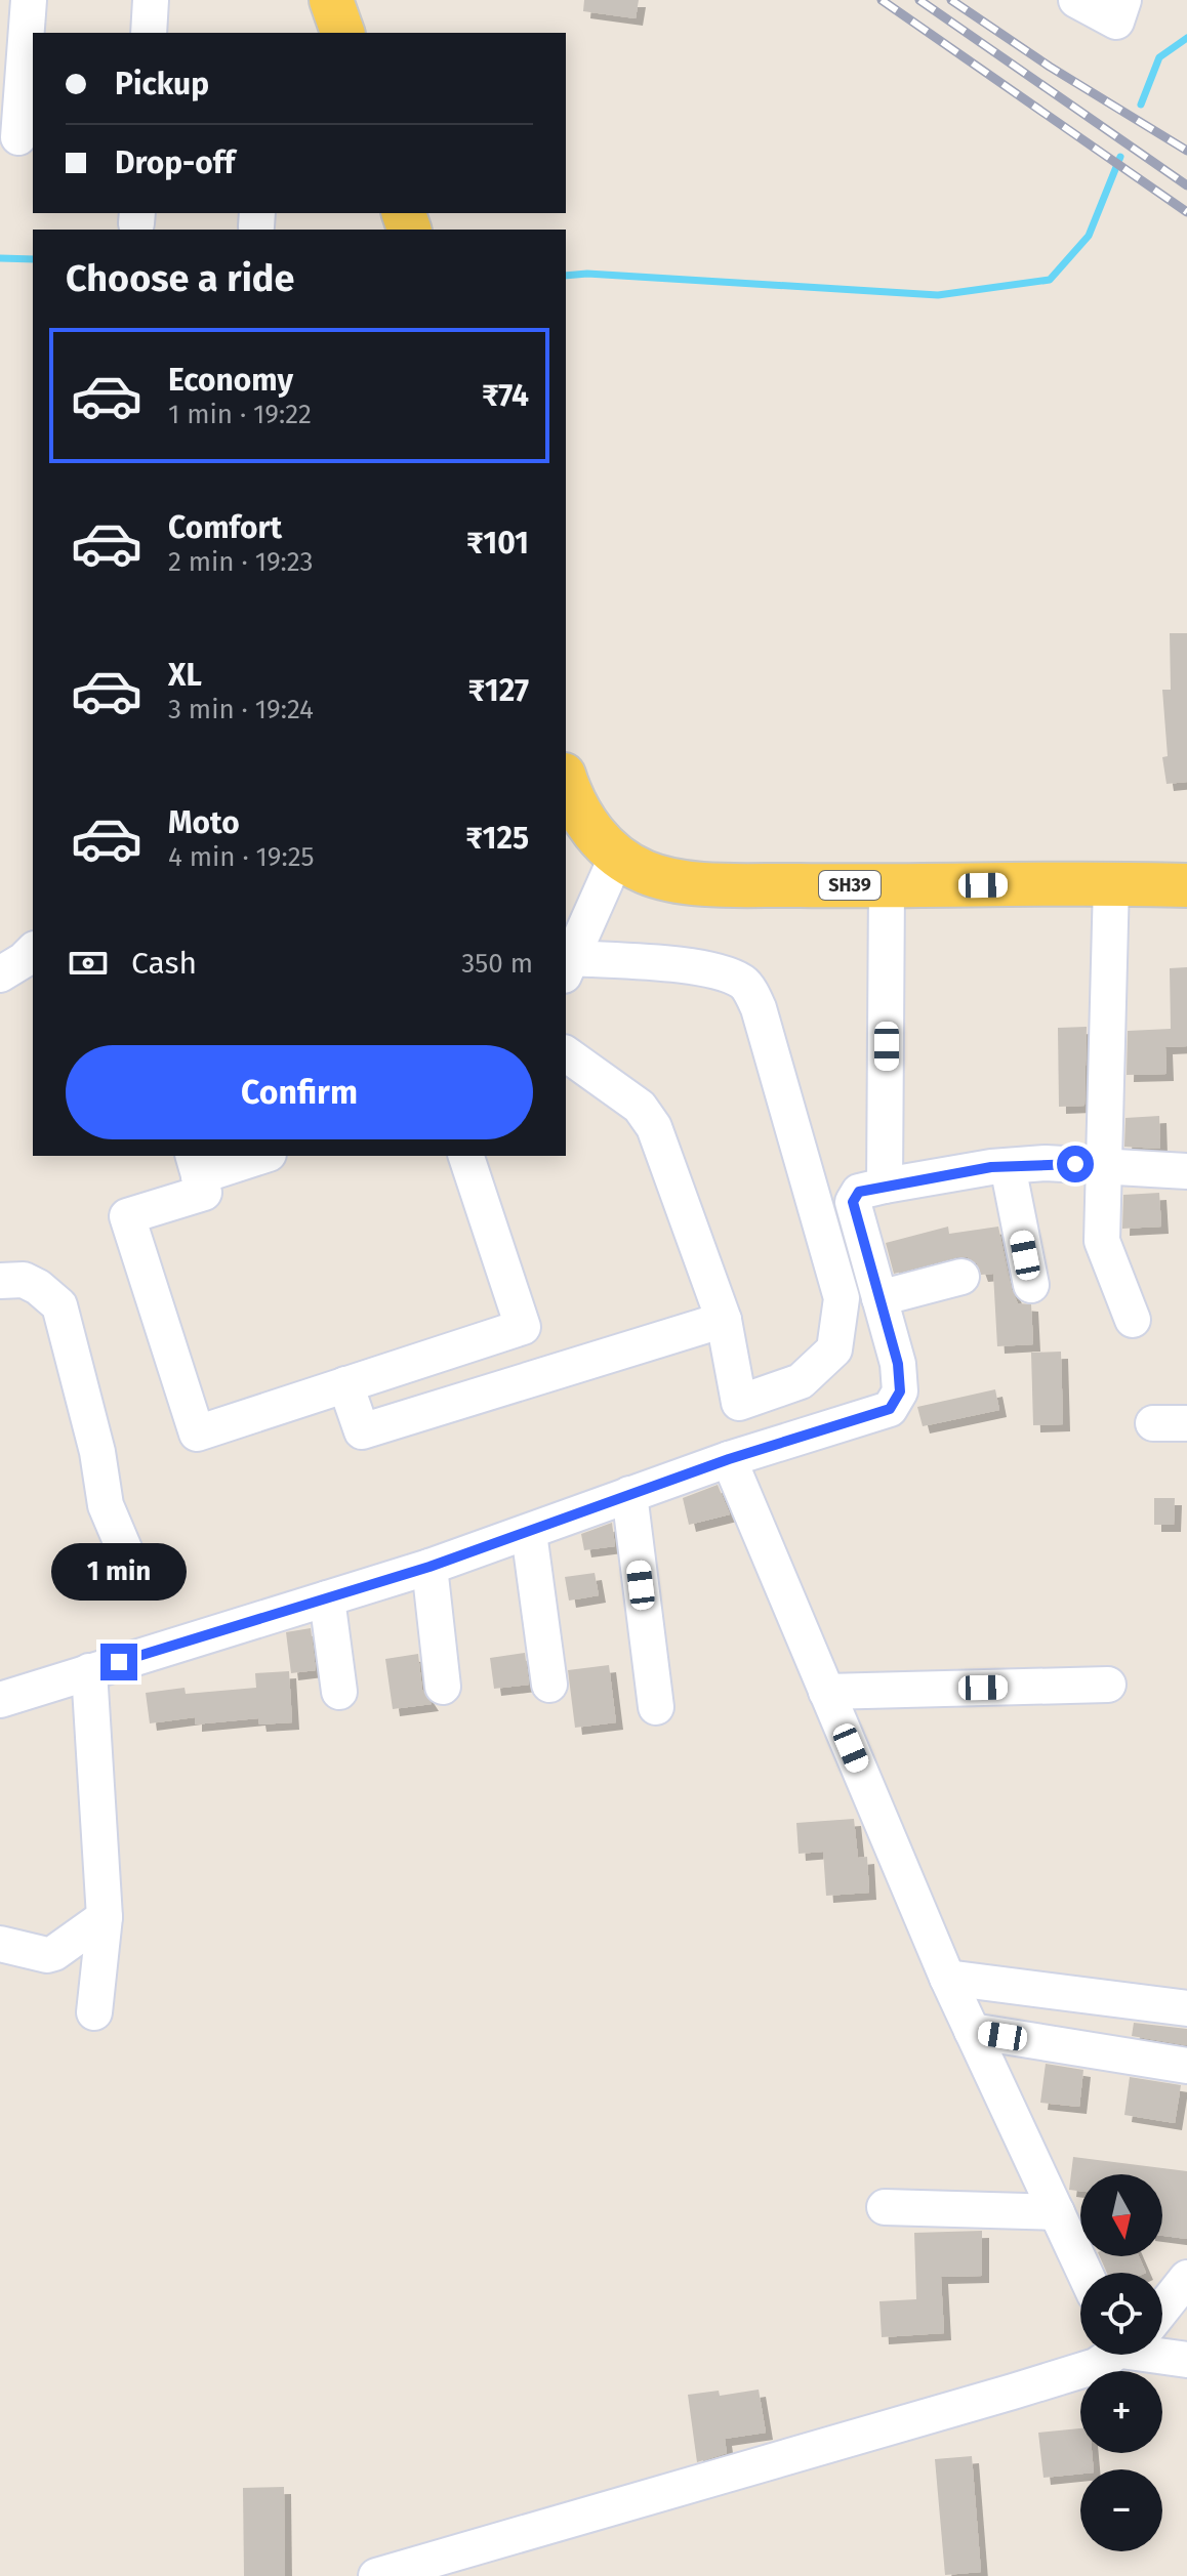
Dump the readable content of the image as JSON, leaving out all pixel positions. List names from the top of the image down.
{
  "streets": {
    "main road": ["SH39"]
  },
  "north": "bottom",
  "page": {
    "banner": ["Pickup", "Drop-off"],
    "heading": "Choose a ride",
    "list": [
      {
        "name": "Economy",
        "note": "1 min · 19:22",
        "value": "₹74"
      },
      {
        "name": "Comfort",
        "note": "2 min · 19:23",
        "value": "₹101"
      },
      {
        "name": "XL",
        "note": "3 min · 19:24",
        "value": "₹127"
      },
      {
        "name": "Moto",
        "note": "4 min · 19:25",
        "value": "₹125"
      }
    ],
    "pay": ["Cash", "350 m"],
    "buttons": "Confirm",
    "bubble": "1 min",
    "map_buttons": ["+", "−"]
  }
}
